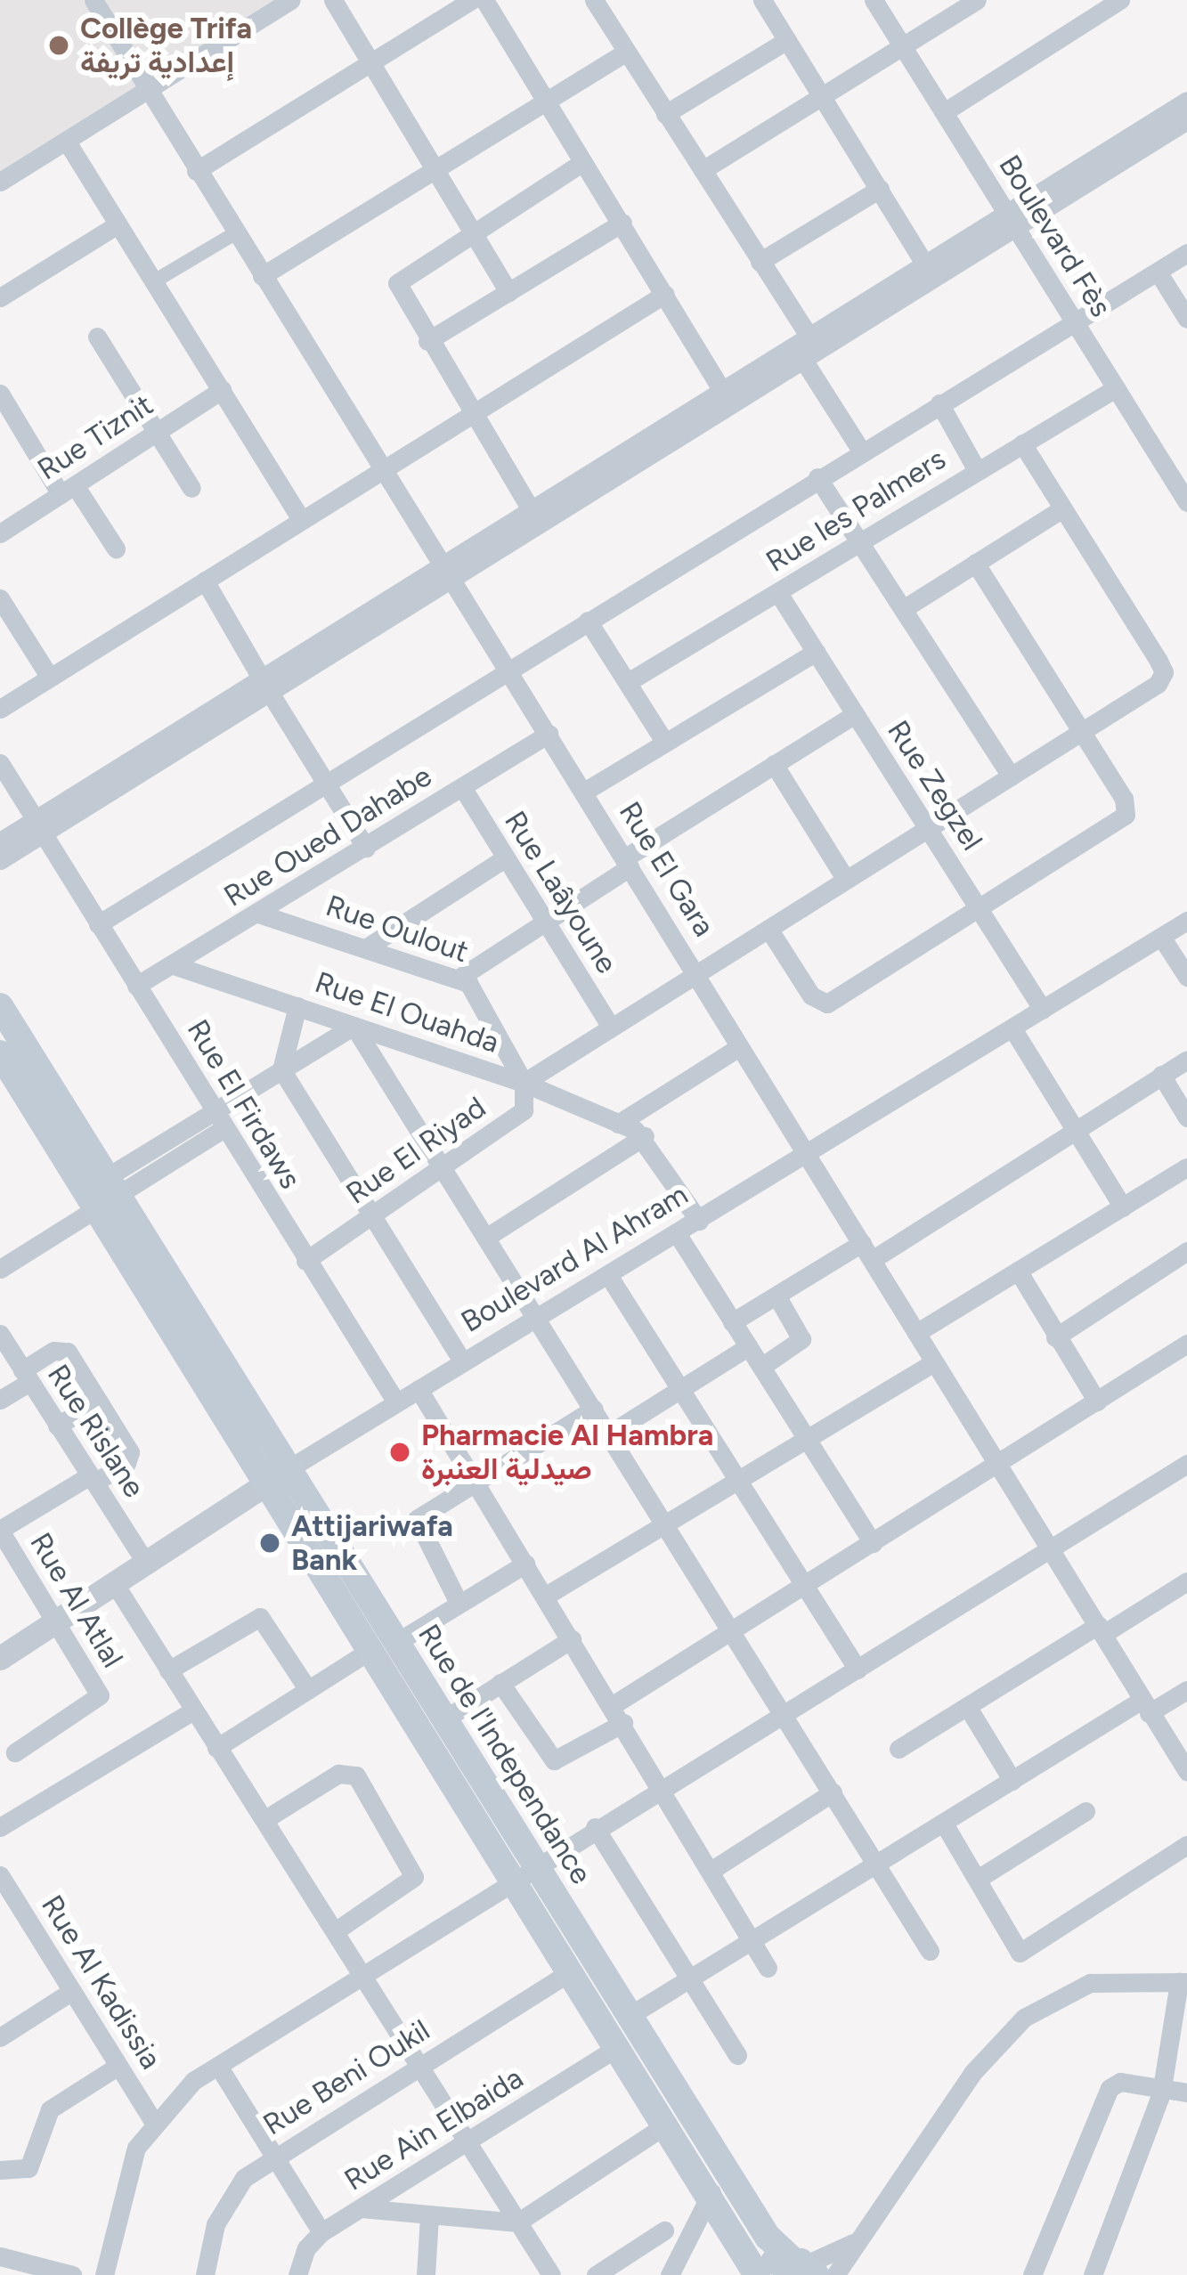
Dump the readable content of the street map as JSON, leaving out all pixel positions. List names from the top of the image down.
{
  "streets": {
    "main road": ["Rue de l'Independance"],
    "street": [
      "Boulevard Fès",
      "Rue Tiznit",
      "Rue les Palmers",
      "Rue Zegzel",
      "Rue Oued Dahabe",
      "Rue El Gara",
      "Rue Laâyoune",
      "Rue Oulout",
      "Rue El Ouahda",
      "Rue El Firdaws",
      "Rue El Riyad",
      "Boulevard Al Ahram",
      "Rue Rislane",
      "Rue Al Atlal",
      "Rue Al Kadissia",
      "Rue Beni Oukil",
      "Rue Ain Elbaida"
    ]
  },
  "crossings": [
    ["Boulevard Fès", "Rue les Palmers"],
    ["Rue les Palmers", "Rue Zegzel"],
    ["Rue Zegzel", "Boulevard Al Ahram"],
    ["Rue Oued Dahabe", "Rue El Gara"],
    ["Rue Oued Dahabe", "Rue Laâyoune"],
    ["Rue Oued Dahabe", "Rue Oulout"],
    ["Rue Oued Dahabe", "Rue El Ouahda"],
    ["Rue Oued Dahabe", "Rue El Firdaws"],
    ["Rue El Gara", "Boulevard Al Ahram"],
    ["Rue Oulout", "Rue El Ouahda"],
    ["Rue Oulout", "Rue El Riyad"],
    ["Rue El Ouahda", "Rue El Riyad"],
    ["Rue El Firdaws", "Rue El Riyad"],
    ["Rue El Firdaws", "Boulevard Al Ahram"],
    ["Boulevard Al Ahram", "Rue Rislane"],
    ["Boulevard Al Ahram", "Rue Al Atlal"],
    ["Boulevard Al Ahram", "Rue de l'Independance"],
    ["Rue de l'Independance", "Rue Beni Oukil"],
    ["Rue de l'Independance", "Rue Ain Elbaida"]
  ],
  "places": ["Collège Trifa إعدادية تريفة", "Pharmacie Al Hambra صيدلية العنبرة", "Attijariwafa Bank"]
}
